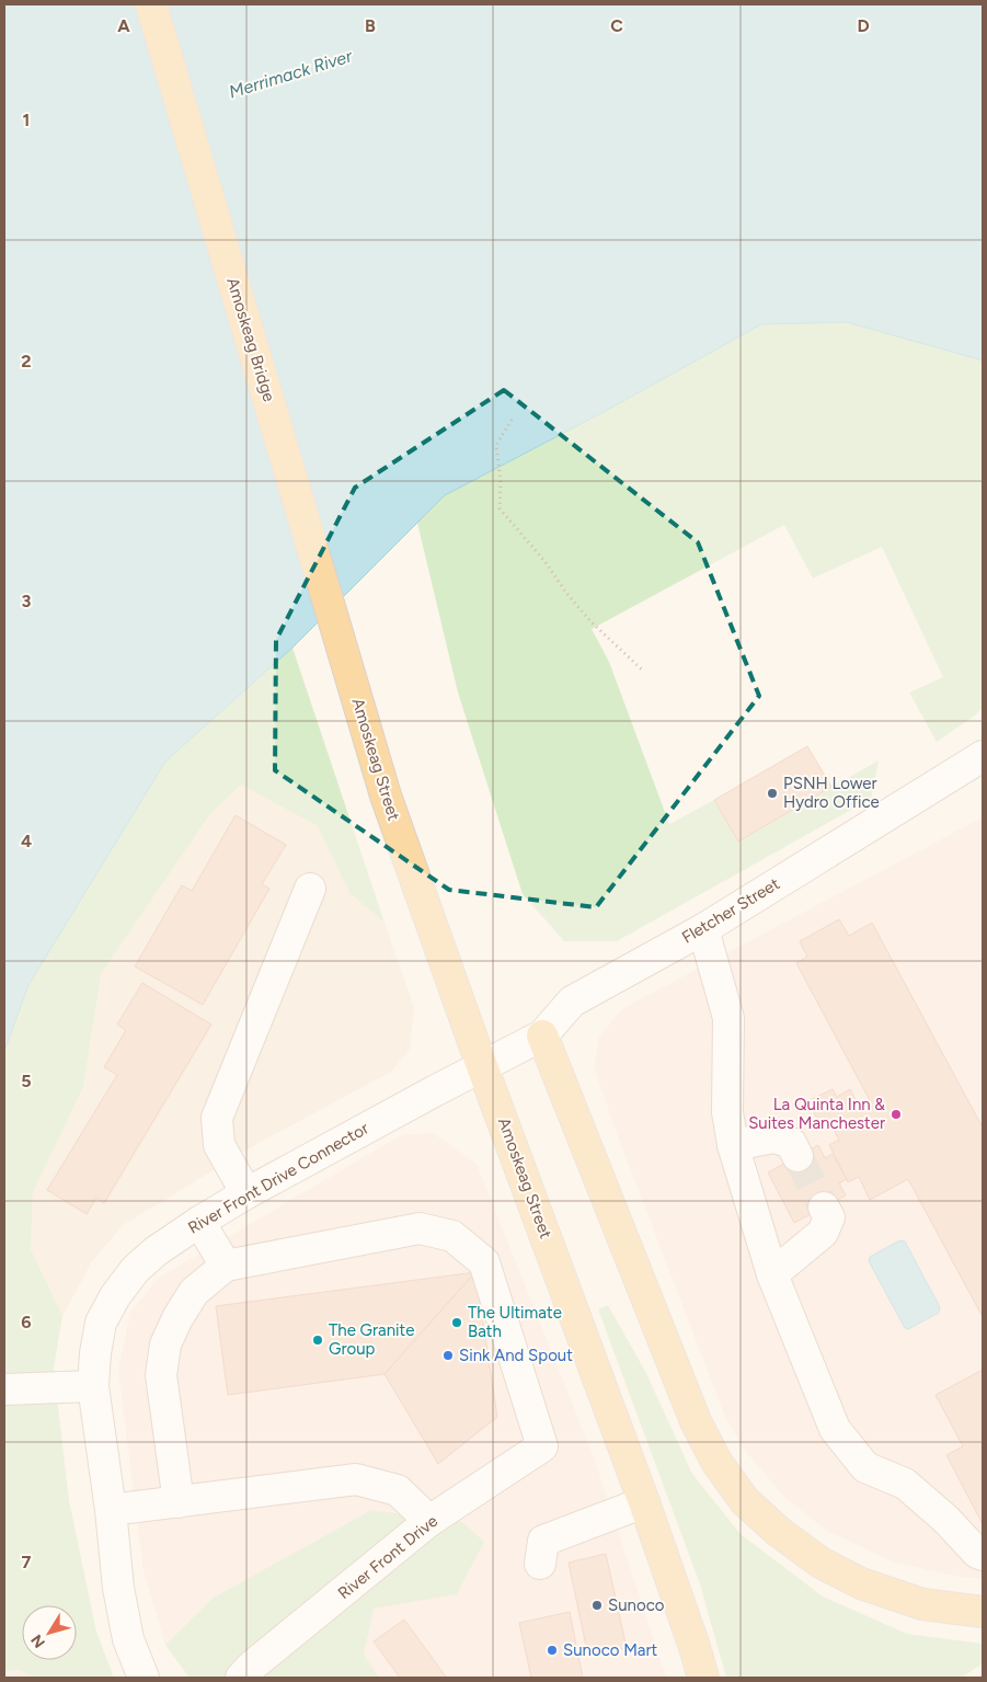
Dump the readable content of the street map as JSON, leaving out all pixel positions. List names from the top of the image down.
{
  "streets": {
    "main road": ["Amoskeag Bridge", "Amoskeag Street"],
    "street": ["Fletcher Street", "River Front Drive Connector", "River Front Drive"]
  },
  "crossings": [
    ["Amoskeag Bridge", "Amoskeag Street"],
    ["Amoskeag Street", "Fletcher Street"],
    ["Amoskeag Street", "River Front Drive Connector"],
    ["Fletcher Street", "River Front Drive Connector"]
  ],
  "water": ["Merrimack River"],
  "places": [
    "PSNH Lower Hydro Office",
    "La Quinta Inn & Suites Manchester",
    "The Ultimate Bath",
    "The Granite Group",
    "Sink And Spout",
    "Sunoco",
    "Sunoco Mart"
  ],
  "north": "bottom left",
  "grid": {
    "columns": [
      "A",
      "B",
      "C",
      "D"
    ],
    "rows": [
      "1",
      "2",
      "3",
      "4",
      "5",
      "6",
      "7"
    ]
  }
}
